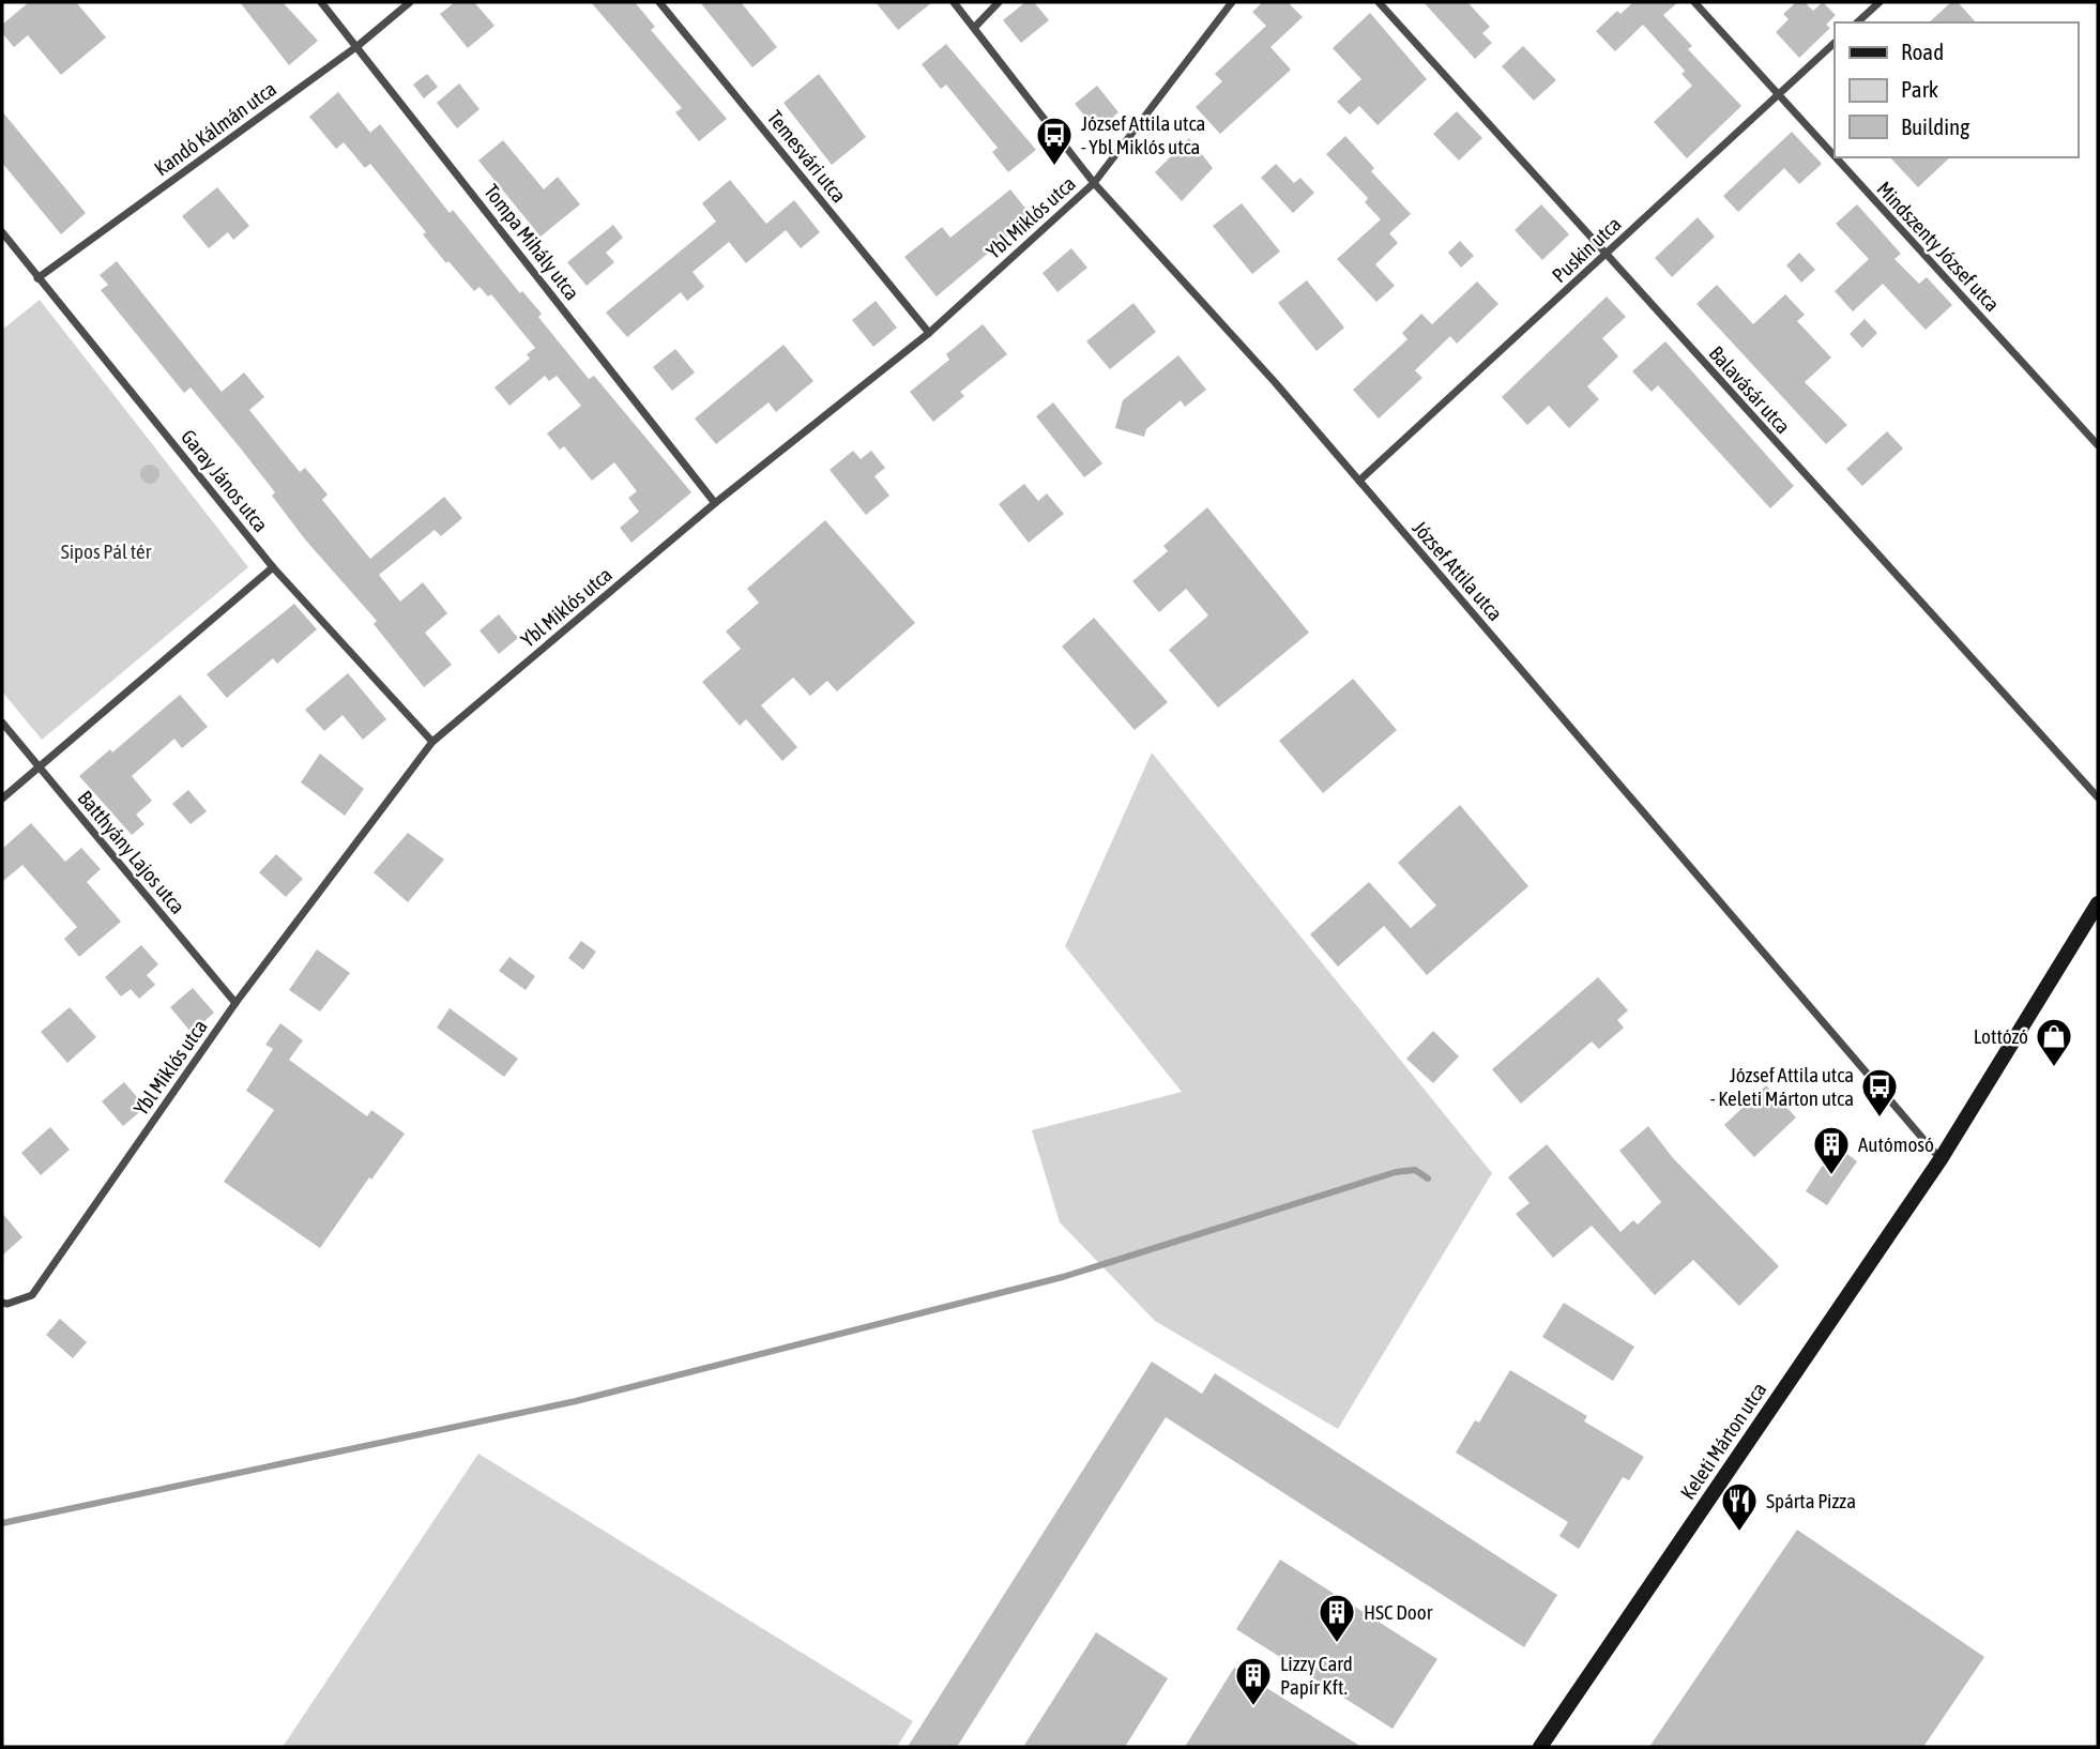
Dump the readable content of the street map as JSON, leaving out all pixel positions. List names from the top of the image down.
{
  "streets": {
    "main road": ["Keleti Márton utca"],
    "street": [
      "Kandó Kálmán utca",
      "Temesvári utca",
      "Ybl Miklós utca",
      "Tompa Mihály utca",
      "Mindszenty József utca",
      "Puskin utca",
      "Balavásár utca",
      "Garay János utca",
      "József Attila utca",
      "Batthyány Lajos utca"
    ]
  },
  "crossings": [
    ["Kandó Kálmán utca", "Tompa Mihály utca"],
    ["Kandó Kálmán utca", "Garay János utca"],
    ["Temesvári utca", "Ybl Miklós utca"],
    ["Ybl Miklós utca", "Tompa Mihály utca"],
    ["Ybl Miklós utca", "Garay János utca"],
    ["Ybl Miklós utca", "József Attila utca"],
    ["Ybl Miklós utca", "Batthyány Lajos utca"],
    ["Mindszenty József utca", "Puskin utca"],
    ["Puskin utca", "Balavásár utca"],
    ["Puskin utca", "József Attila utca"],
    ["József Attila utca", "Keleti Márton utca"]
  ],
  "parks": ["Sipos Pál tér"],
  "places": {
    "bus stop": ["József Attila utca - Ybl Miklós utca", "József Attila utca - Keleti Márton utca"],
    "shop": ["Lottózó"],
    "building": ["Autómosó", "HSC Door", "Lizzy Card Papír Kft."],
    "restaurant": ["Spárta Pizza"]
  },
  "legend": ["Road", "Park", "Building"]
}
